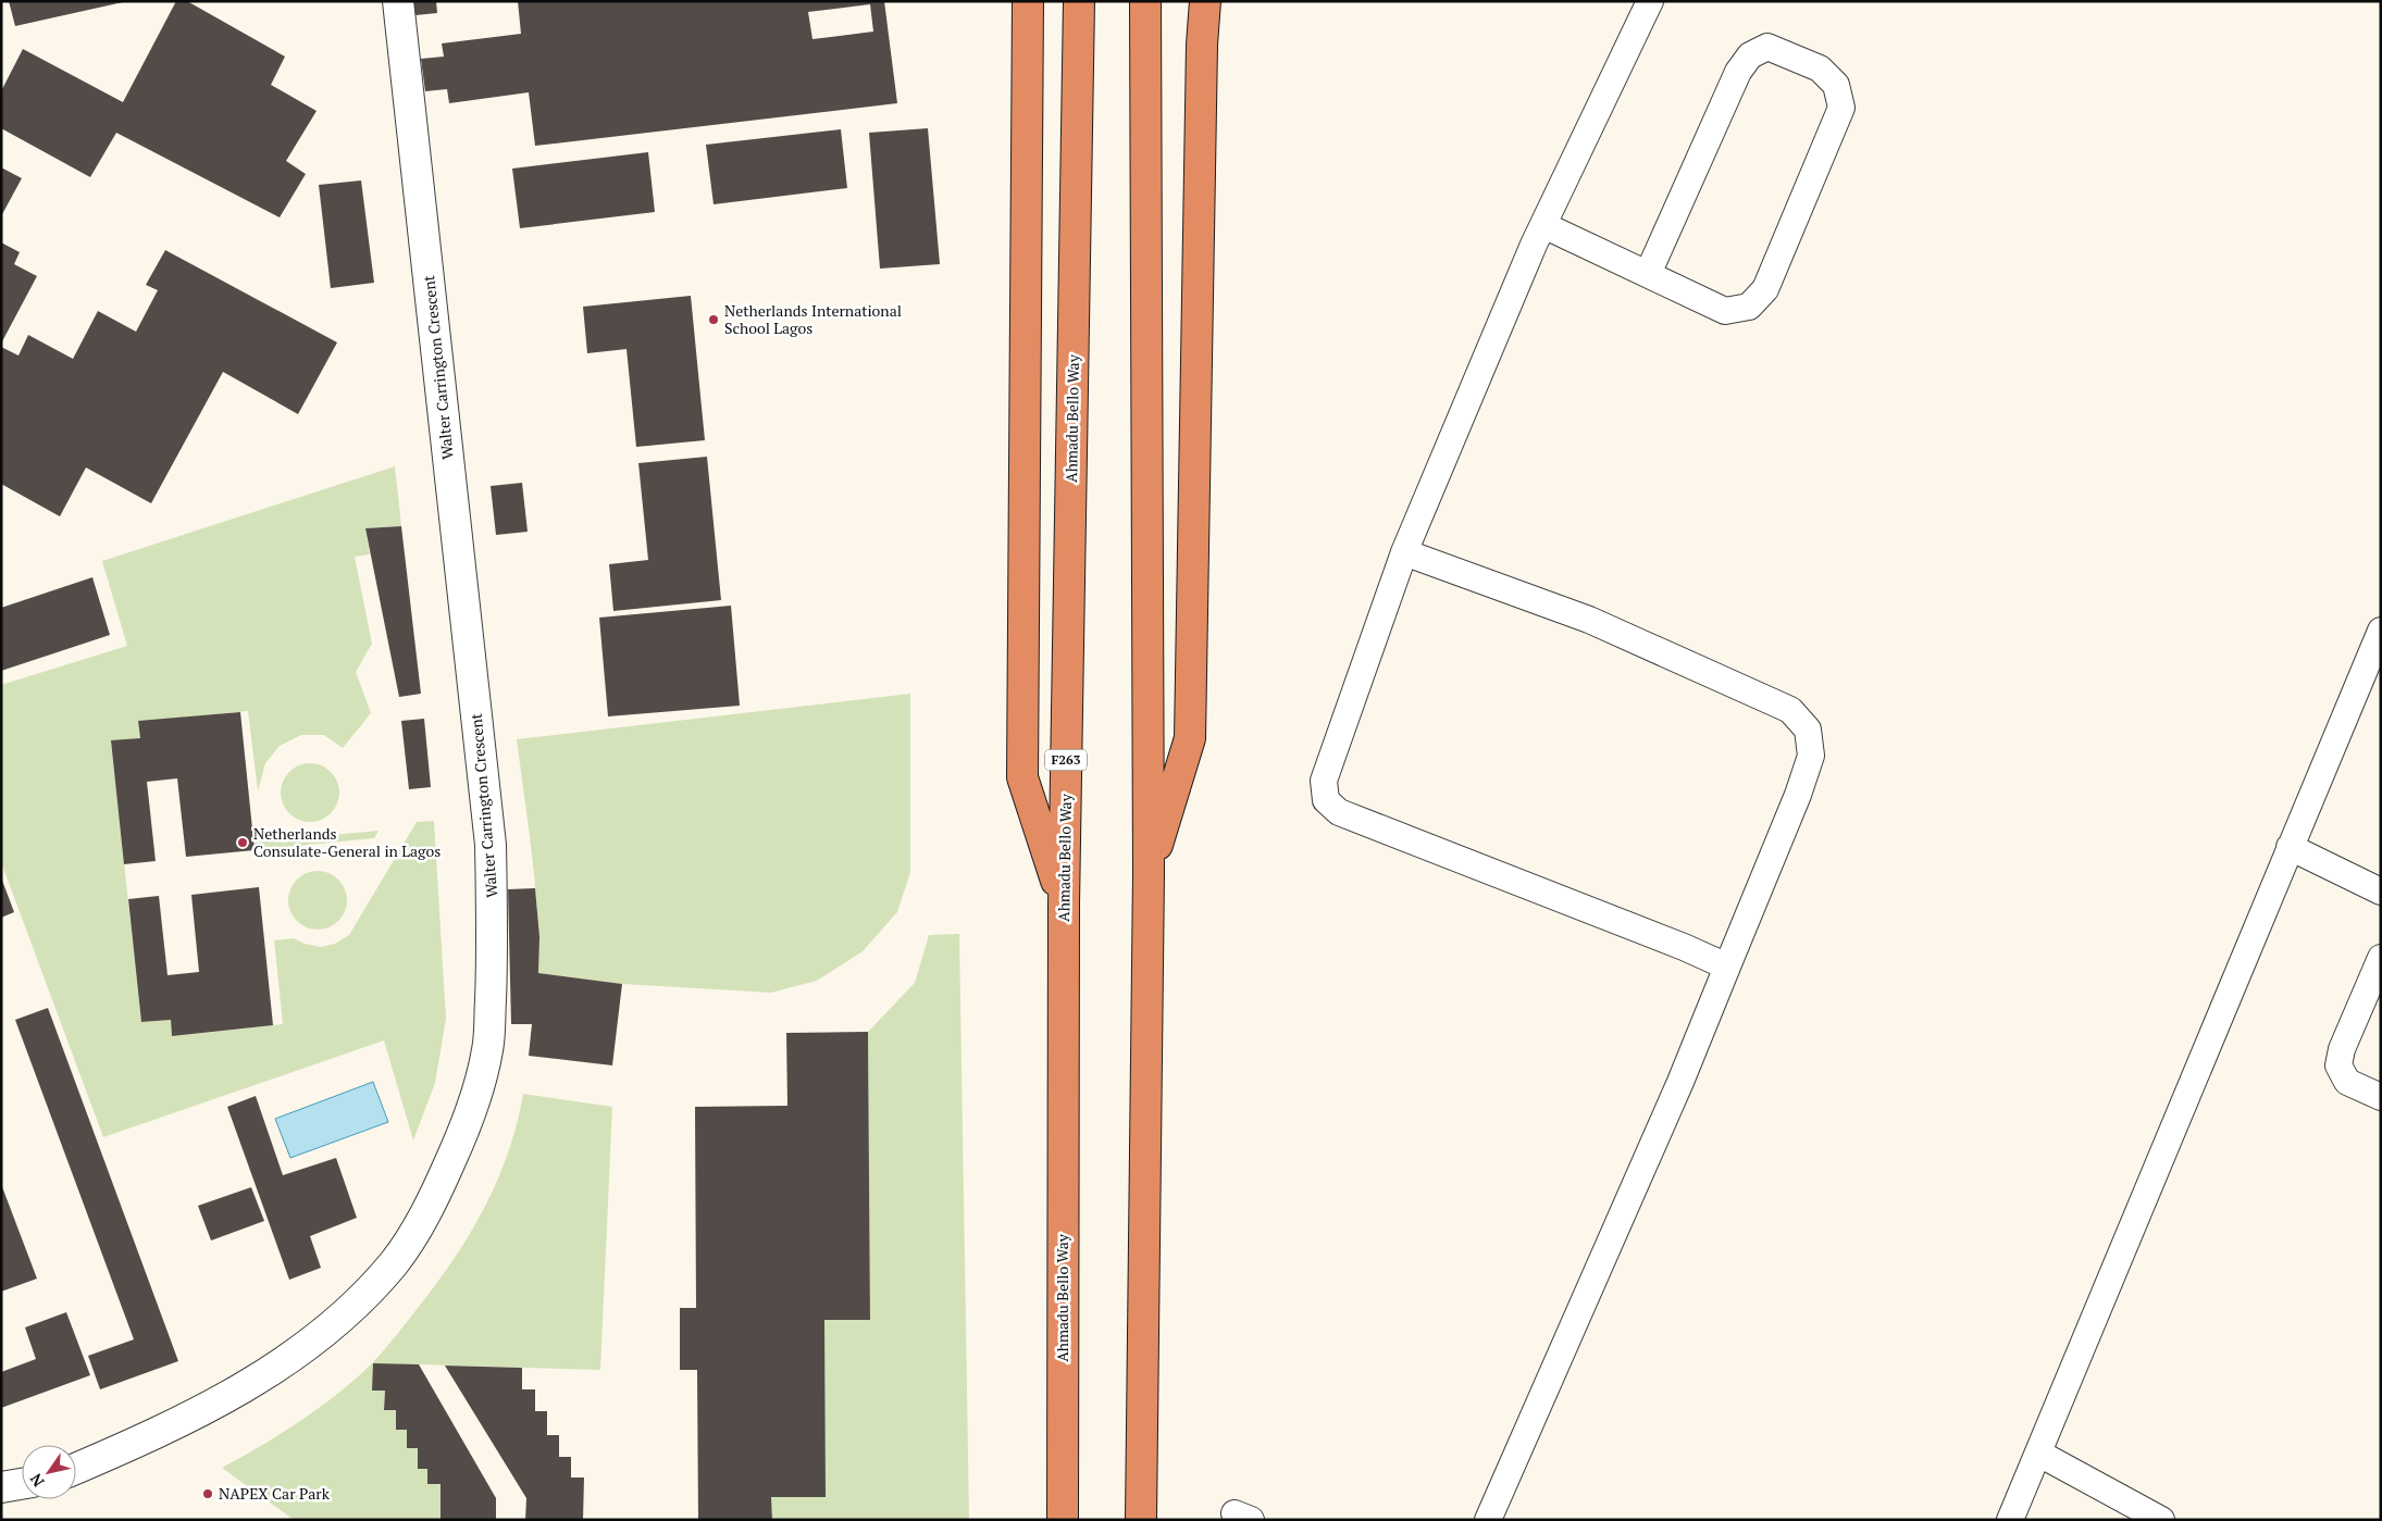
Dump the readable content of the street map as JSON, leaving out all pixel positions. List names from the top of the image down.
{
  "streets": {
    "highway": ["Ahmadu Bello Way", "F263"],
    "street": ["Walter Carrington Crescent"]
  },
  "places": ["Netherlands International School Lagos", "Netherlands Consulate-General in Lagos", "NAPEX Car Park"],
  "north": "bottom left"
}
